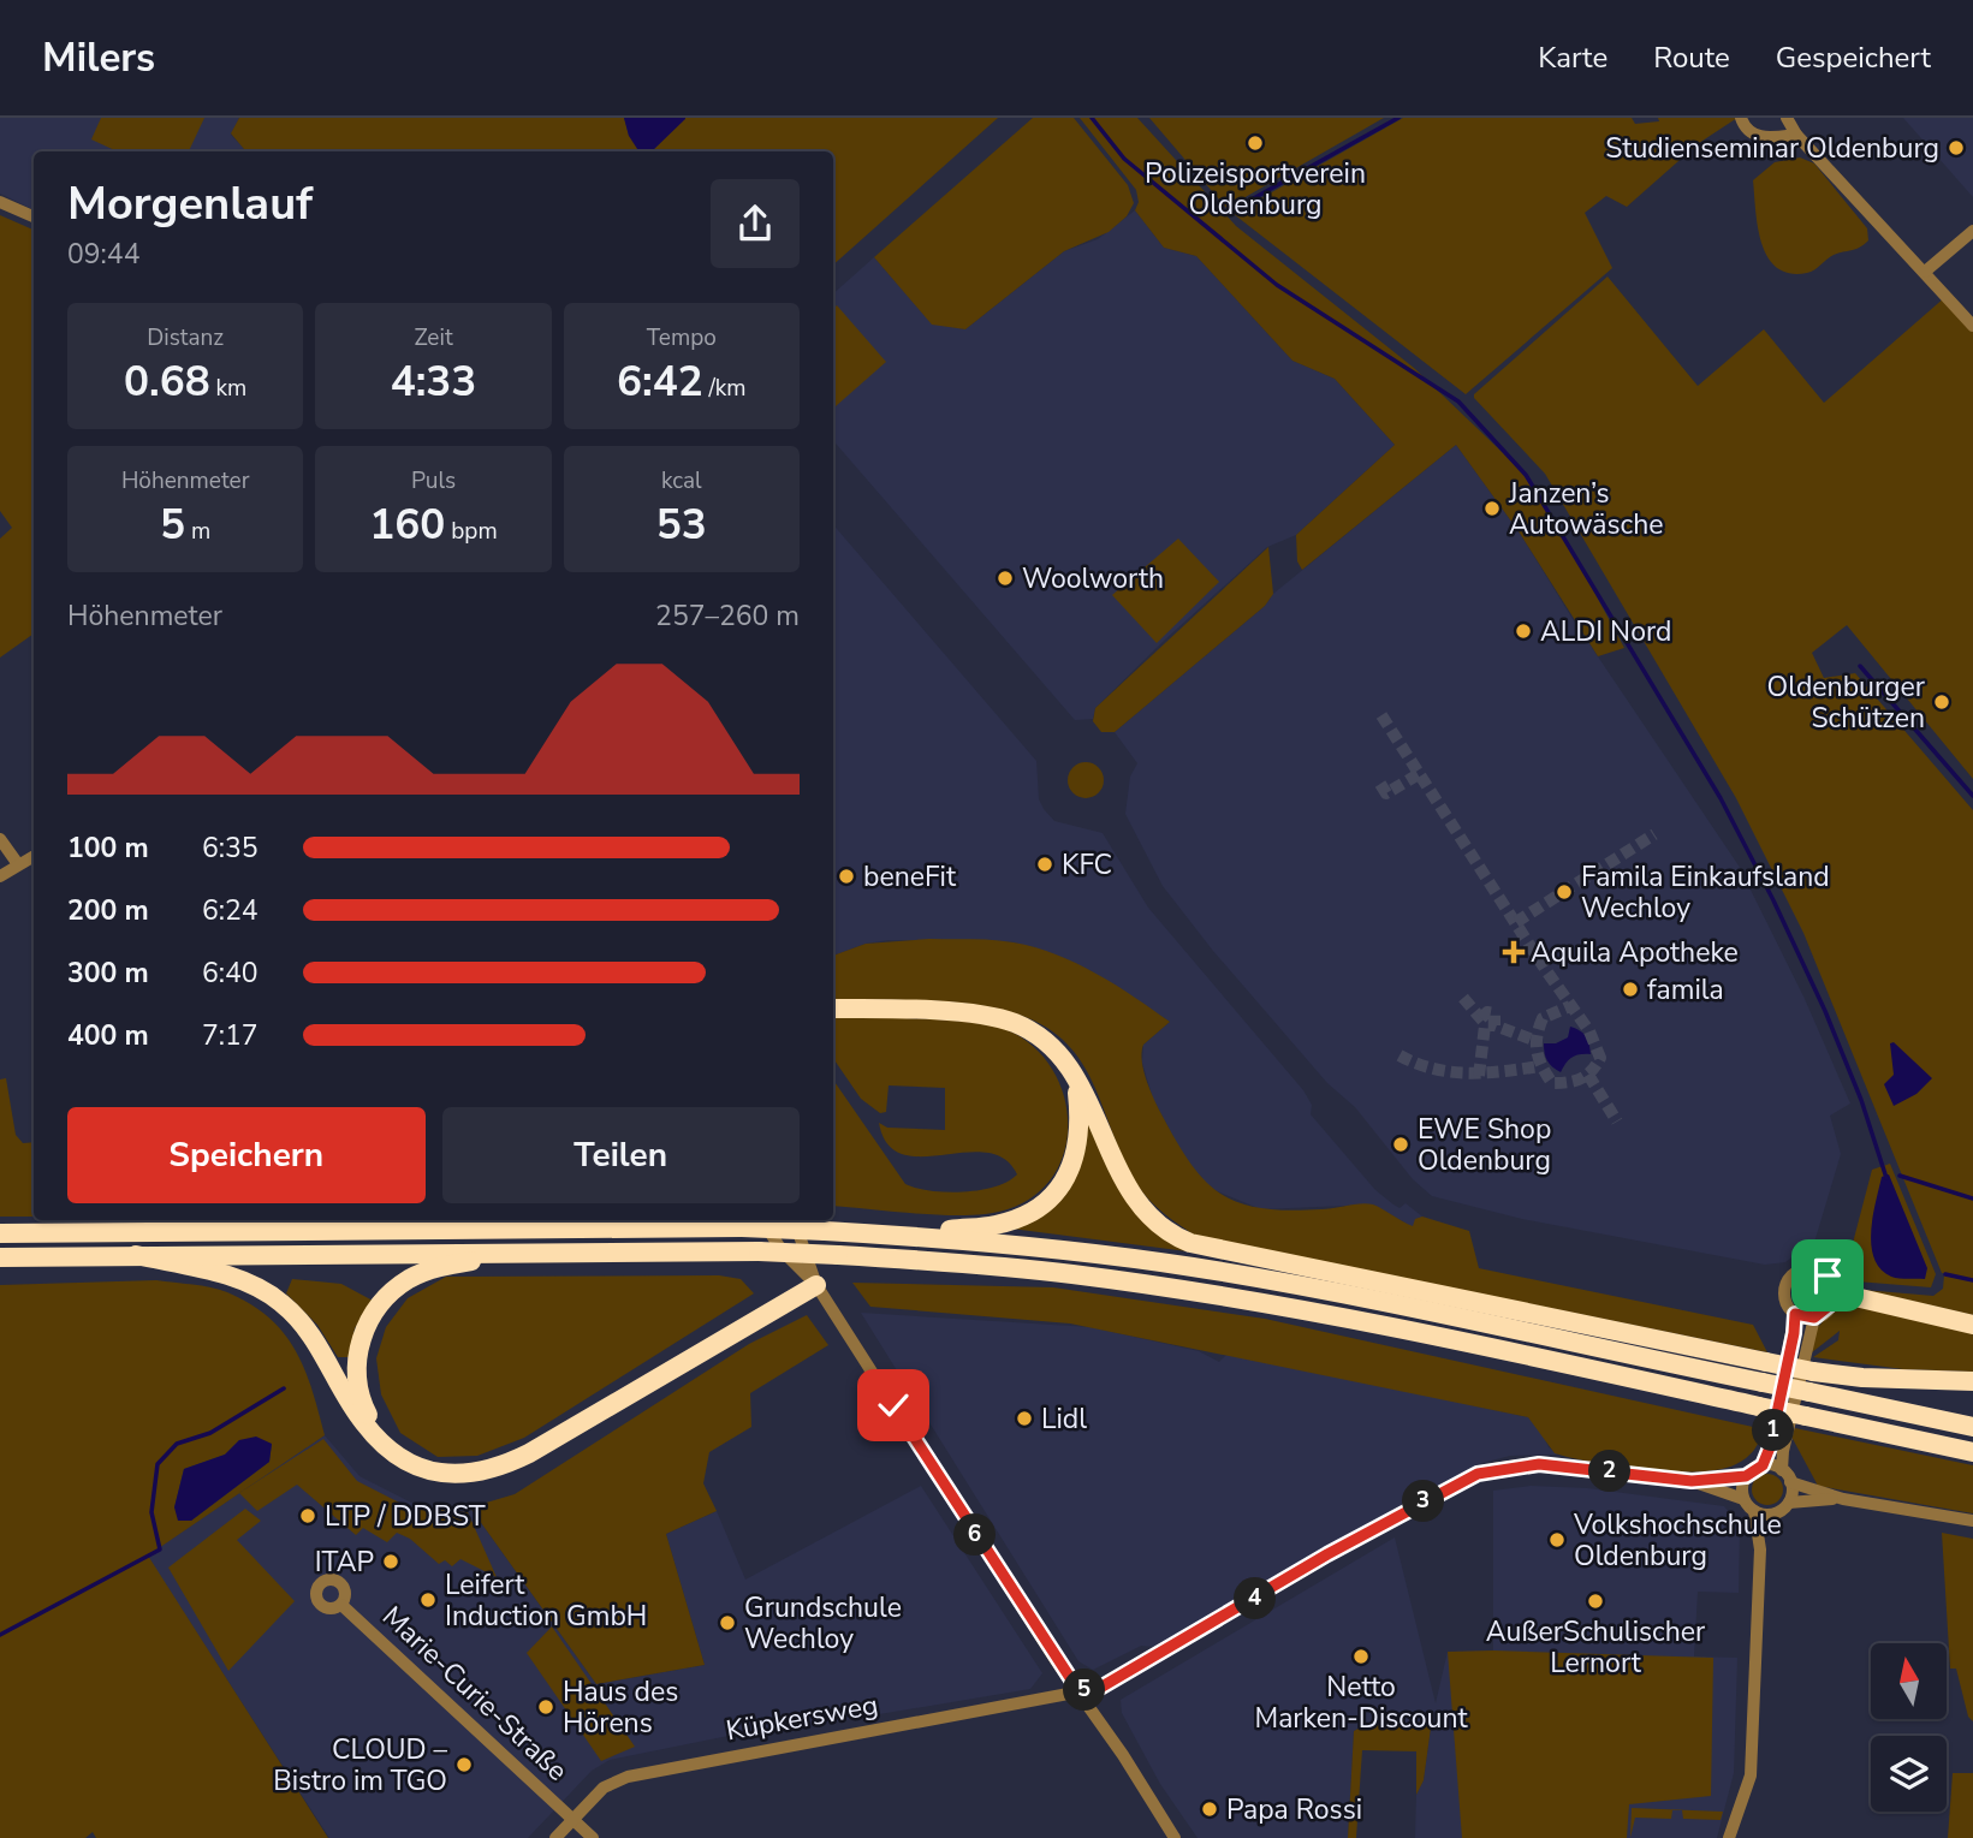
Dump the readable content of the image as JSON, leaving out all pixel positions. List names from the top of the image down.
{
  "streets": {
    "street": ["Marie-Curie-Straße", "Küpkersweg"]
  },
  "crossings": [
    ["Marie-Curie-Straße", "Küpkersweg"]
  ],
  "places": {
    "other": [
      "Polizeisportverein Oldenburg",
      "Studienseminar Oldenburg",
      "Janzen’s Autowäsche",
      "Woolworth",
      "ALDI Nord",
      "Oldenburger Schützen",
      "KFC",
      "beneFit",
      "Famila Einkaufsland Wechloy",
      "famila",
      "EWE Shop Oldenburg",
      "Lidl",
      "LTP / DDBST",
      "Volkshochschule Oldenburg",
      "ITAP",
      "Leifert Induction GmbH",
      "AußerSchulischer Lernort",
      "Grundschule Wechloy",
      "Netto Marken-Discount",
      "Haus des Hörens",
      "CLOUD – Bistro im TGO",
      "Papa Rossi"
    ],
    "health": ["Aquila Apotheke"]
  },
  "north": "top",
  "page": {
    "header": "Milers",
    "nav": ["Karte", "Route", "Gespeichert"],
    "heading": ["Morgenlauf", "09:44"],
    "stats": [
      ["Distanz", "0.68 km"],
      ["Zeit", "4:33"],
      ["Tempo", "6:42 /km"],
      ["Höhenmeter", "5 m"],
      ["Puls", "160 bpm"],
      ["kcal", "53"]
    ],
    "chart": ["Höhenmeter", "257–260 m"],
    "list": [
      {
        "name": "100 m",
        "note": "6:35"
      },
      {
        "name": "200 m",
        "note": "6:24"
      },
      {
        "name": "300 m",
        "note": "6:40"
      },
      {
        "name": "400 m",
        "note": "7:17"
      }
    ],
    "buttons": ["Speichern", "Teilen"],
    "pins": [
      "1",
      "2",
      "3",
      "6",
      "4",
      "5"
    ]
  }
}
